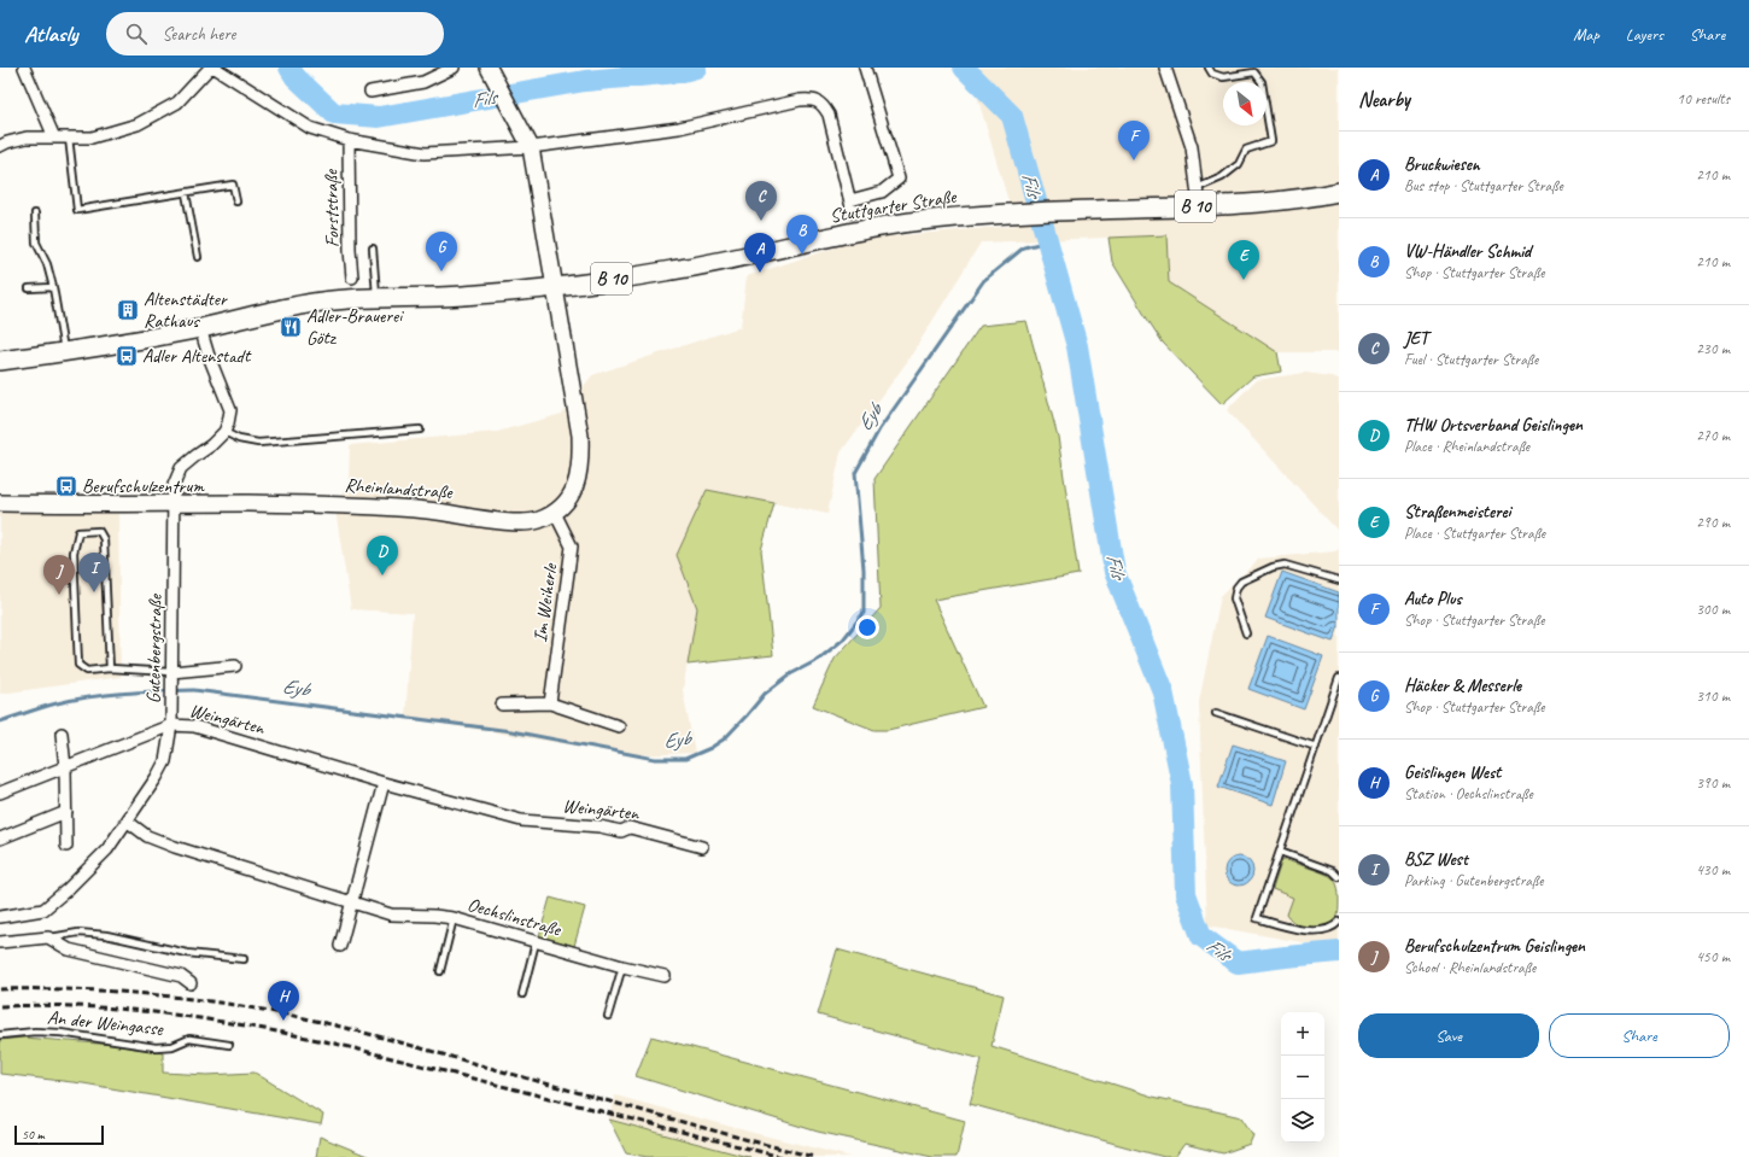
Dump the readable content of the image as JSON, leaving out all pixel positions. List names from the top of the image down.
{
  "streets": {
    "main road": ["Stuttgarter Straße", "B 10", "Rheinlandstraße"],
    "street": [
      "Forststraße",
      "Im Weiherle",
      "Gutenbergstraße",
      "Weingärten",
      "Oechslinstraße"
    ],
    "lane": ["An der Weingasse"]
  },
  "crossings": [
    ["Stuttgarter Straße", "Rheinlandstraße"],
    ["Rheinlandstraße", "Im Weiherle"],
    ["Rheinlandstraße", "Gutenbergstraße"],
    ["Gutenbergstraße", "Weingärten"],
    ["Gutenbergstraße", "Oechslinstraße"]
  ],
  "water": ["Fils", "Eyb"],
  "places": {
    "building": ["Altenstädter Rathaus"],
    "restaurant": ["Adler-Brauerei Götz"],
    "bus stop": ["Adler Altenstadt", "Berufschulzentrum"]
  },
  "scale_bar": "50 m",
  "north": "bottom right",
  "page": {
    "header": "Atlasly",
    "search": "Search here",
    "nav": ["Map", "Layers", "Share"],
    "heading": ["Nearby", "10 results"],
    "pins": [
      "F",
      "C",
      "B",
      "G",
      "A",
      "E",
      "D",
      "I",
      "J",
      "H"
    ],
    "list": [
      {
        "mark": "A",
        "name": "Bruckwiesen",
        "note": "Bus stop · Stuttgarter Straße",
        "value": "210 m"
      },
      {
        "mark": "B",
        "name": "VW-Händler Schmid",
        "note": "Shop · Stuttgarter Straße",
        "value": "210 m"
      },
      {
        "mark": "C",
        "name": "JET",
        "note": "Fuel · Stuttgarter Straße",
        "value": "230 m"
      },
      {
        "mark": "D",
        "name": "THW Ortsverband Geislingen",
        "note": "Place · Rheinlandstraße",
        "value": "270 m"
      },
      {
        "mark": "E",
        "name": "Straßenmeisterei",
        "note": "Place · Stuttgarter Straße",
        "value": "290 m"
      },
      {
        "mark": "F",
        "name": "Auto Plus",
        "note": "Shop · Stuttgarter Straße",
        "value": "300 m"
      },
      {
        "mark": "G",
        "name": "Häcker & Messerle",
        "note": "Shop · Stuttgarter Straße",
        "value": "310 m"
      },
      {
        "mark": "H",
        "name": "Geislingen West",
        "note": "Station · Oechslinstraße",
        "value": "390 m"
      },
      {
        "mark": "I",
        "name": "BSZ West",
        "note": "Parking · Gutenbergstraße",
        "value": "430 m"
      },
      {
        "mark": "J",
        "name": "Berufschulzentrum Geislingen",
        "note": "School · Rheinlandstraße",
        "value": "450 m"
      }
    ],
    "buttons": ["Save", "Share"],
    "map_buttons": ["+", "−"],
    "scale": "50 m"
  }
}
